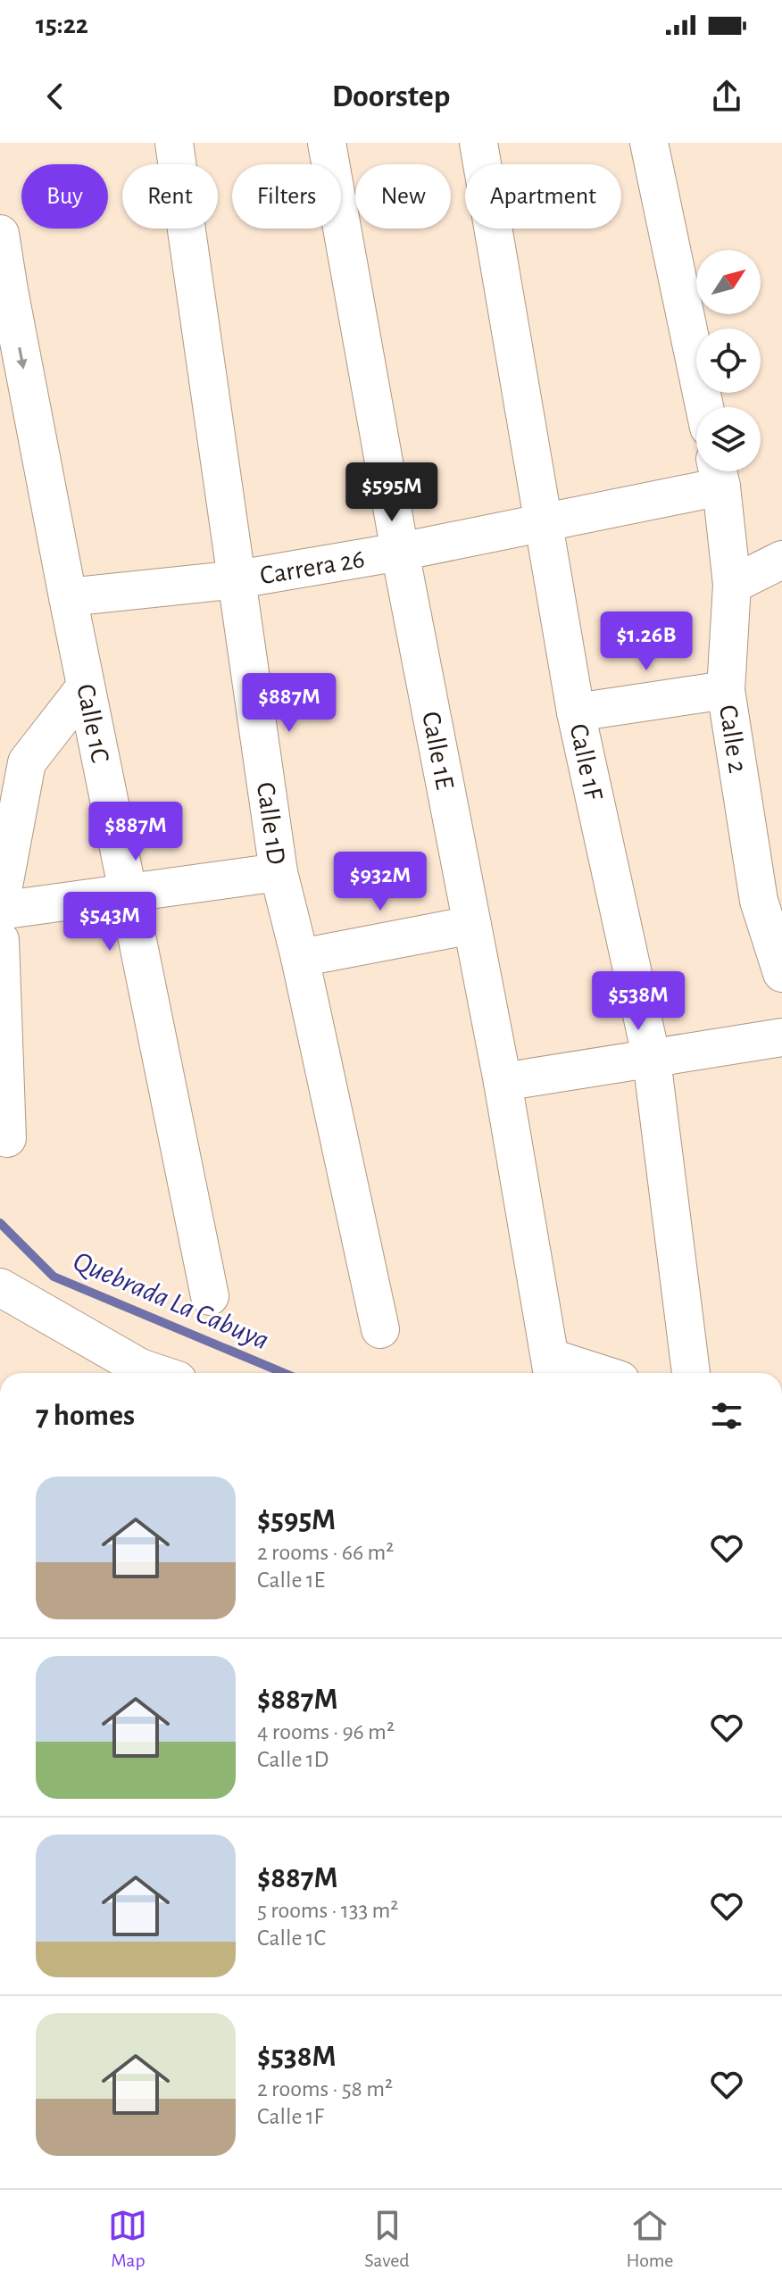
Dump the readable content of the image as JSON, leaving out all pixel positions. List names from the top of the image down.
{
  "streets": {
    "street": [
      "Carrera 26",
      "Calle 1C",
      "Calle 2",
      "Calle 1E",
      "Calle 1F",
      "Calle 1D"
    ]
  },
  "crossings": [
    ["Carrera 26", "Calle 1C"],
    ["Carrera 26", "Calle 2"],
    ["Carrera 26", "Calle 1E"],
    ["Carrera 26", "Calle 1F"],
    ["Carrera 26", "Calle 1D"]
  ],
  "water": ["Quebrada La Cabuya"],
  "north": "top right",
  "page": {
    "status": "15:22",
    "header": "Doorstep",
    "chip": [
      "Buy",
      "Rent",
      "Filters",
      "New",
      "Apartment"
    ],
    "price": [
      "$595M",
      "$1.26B",
      "$887M",
      "$887M",
      "$932M",
      "$543M",
      "$538M"
    ],
    "heading": "7 homes",
    "list": [
      {
        "name": "$595M",
        "note": "2 rooms · 66 m² · Calle 1E"
      },
      {
        "name": "$887M",
        "note": "4 rooms · 96 m² · Calle 1D"
      },
      {
        "name": "$887M",
        "note": "5 rooms · 133 m² · Calle 1C"
      },
      {
        "name": "$538M",
        "note": "2 rooms · 58 m² · Calle 1F"
      }
    ],
    "tabs": ["Map", "Saved", "Home"]
  }
}
